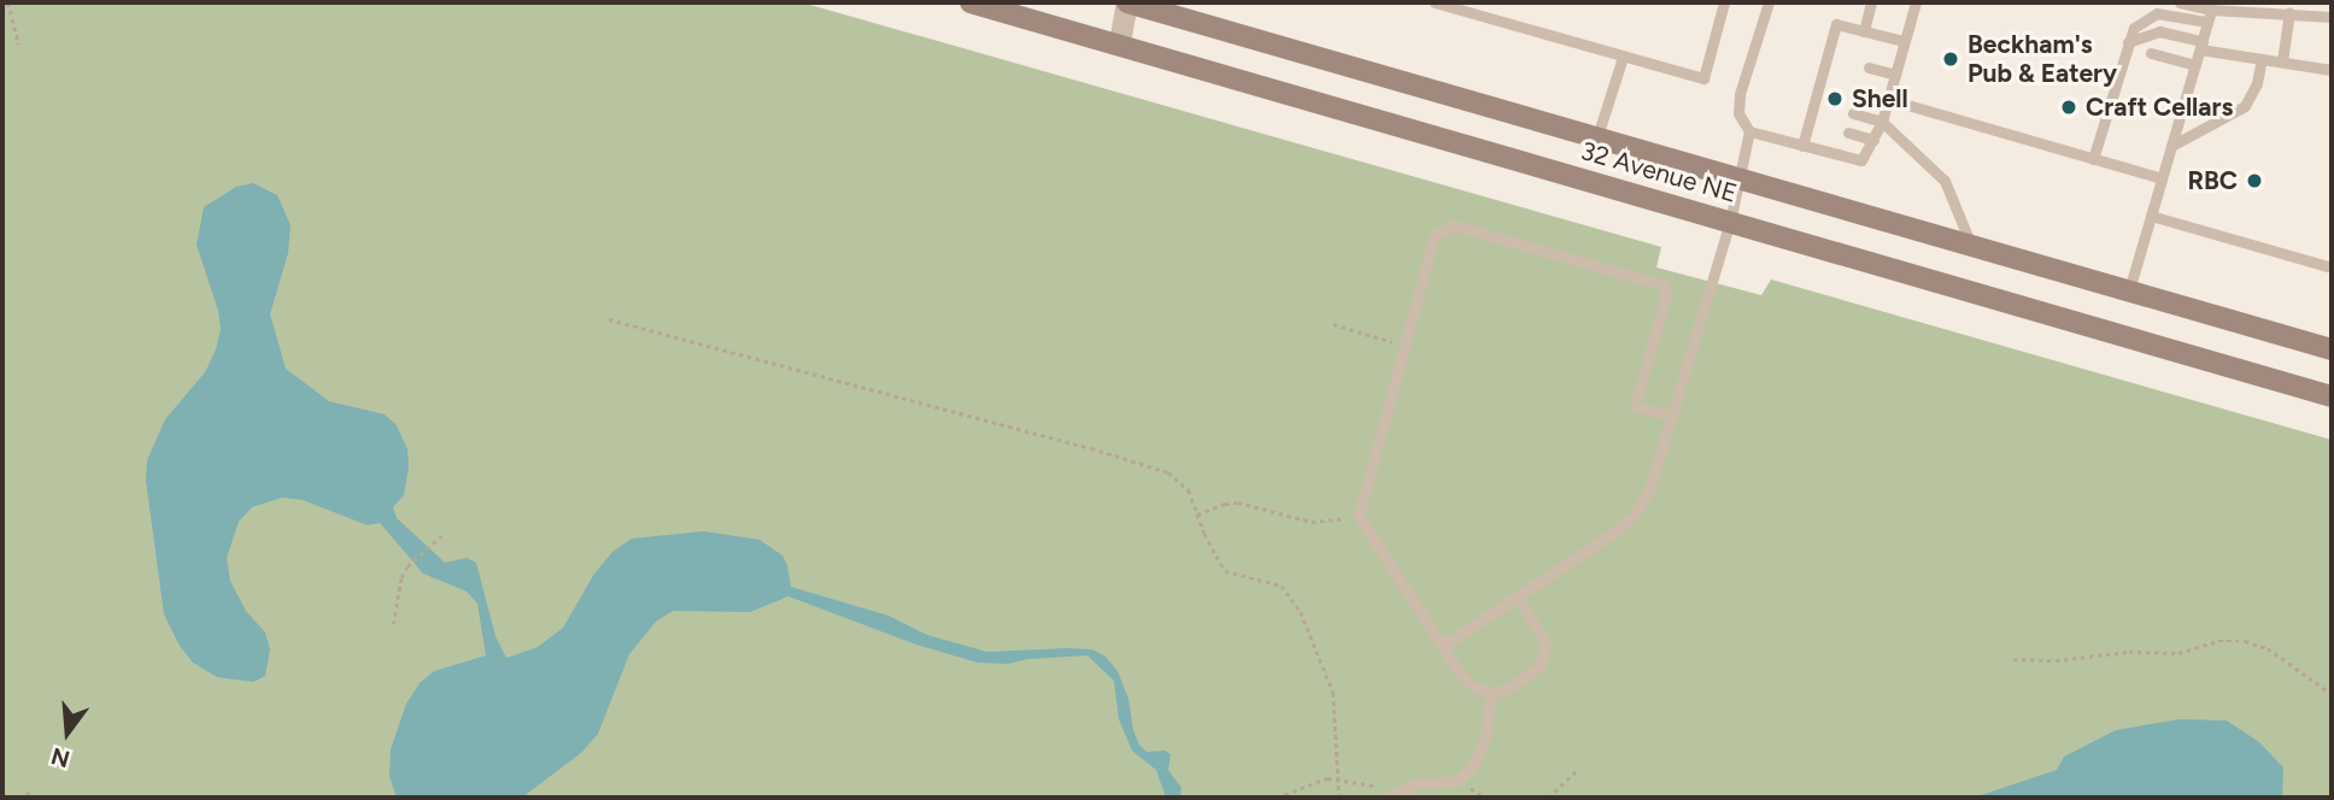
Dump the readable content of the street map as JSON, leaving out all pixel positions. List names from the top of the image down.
{
  "streets": {
    "main road": ["32 Avenue NE"]
  },
  "places": [
    "Beckham's Pub & Eatery",
    "Shell",
    "Craft Cellars",
    "RBC"
  ],
  "north": "bottom"
}
